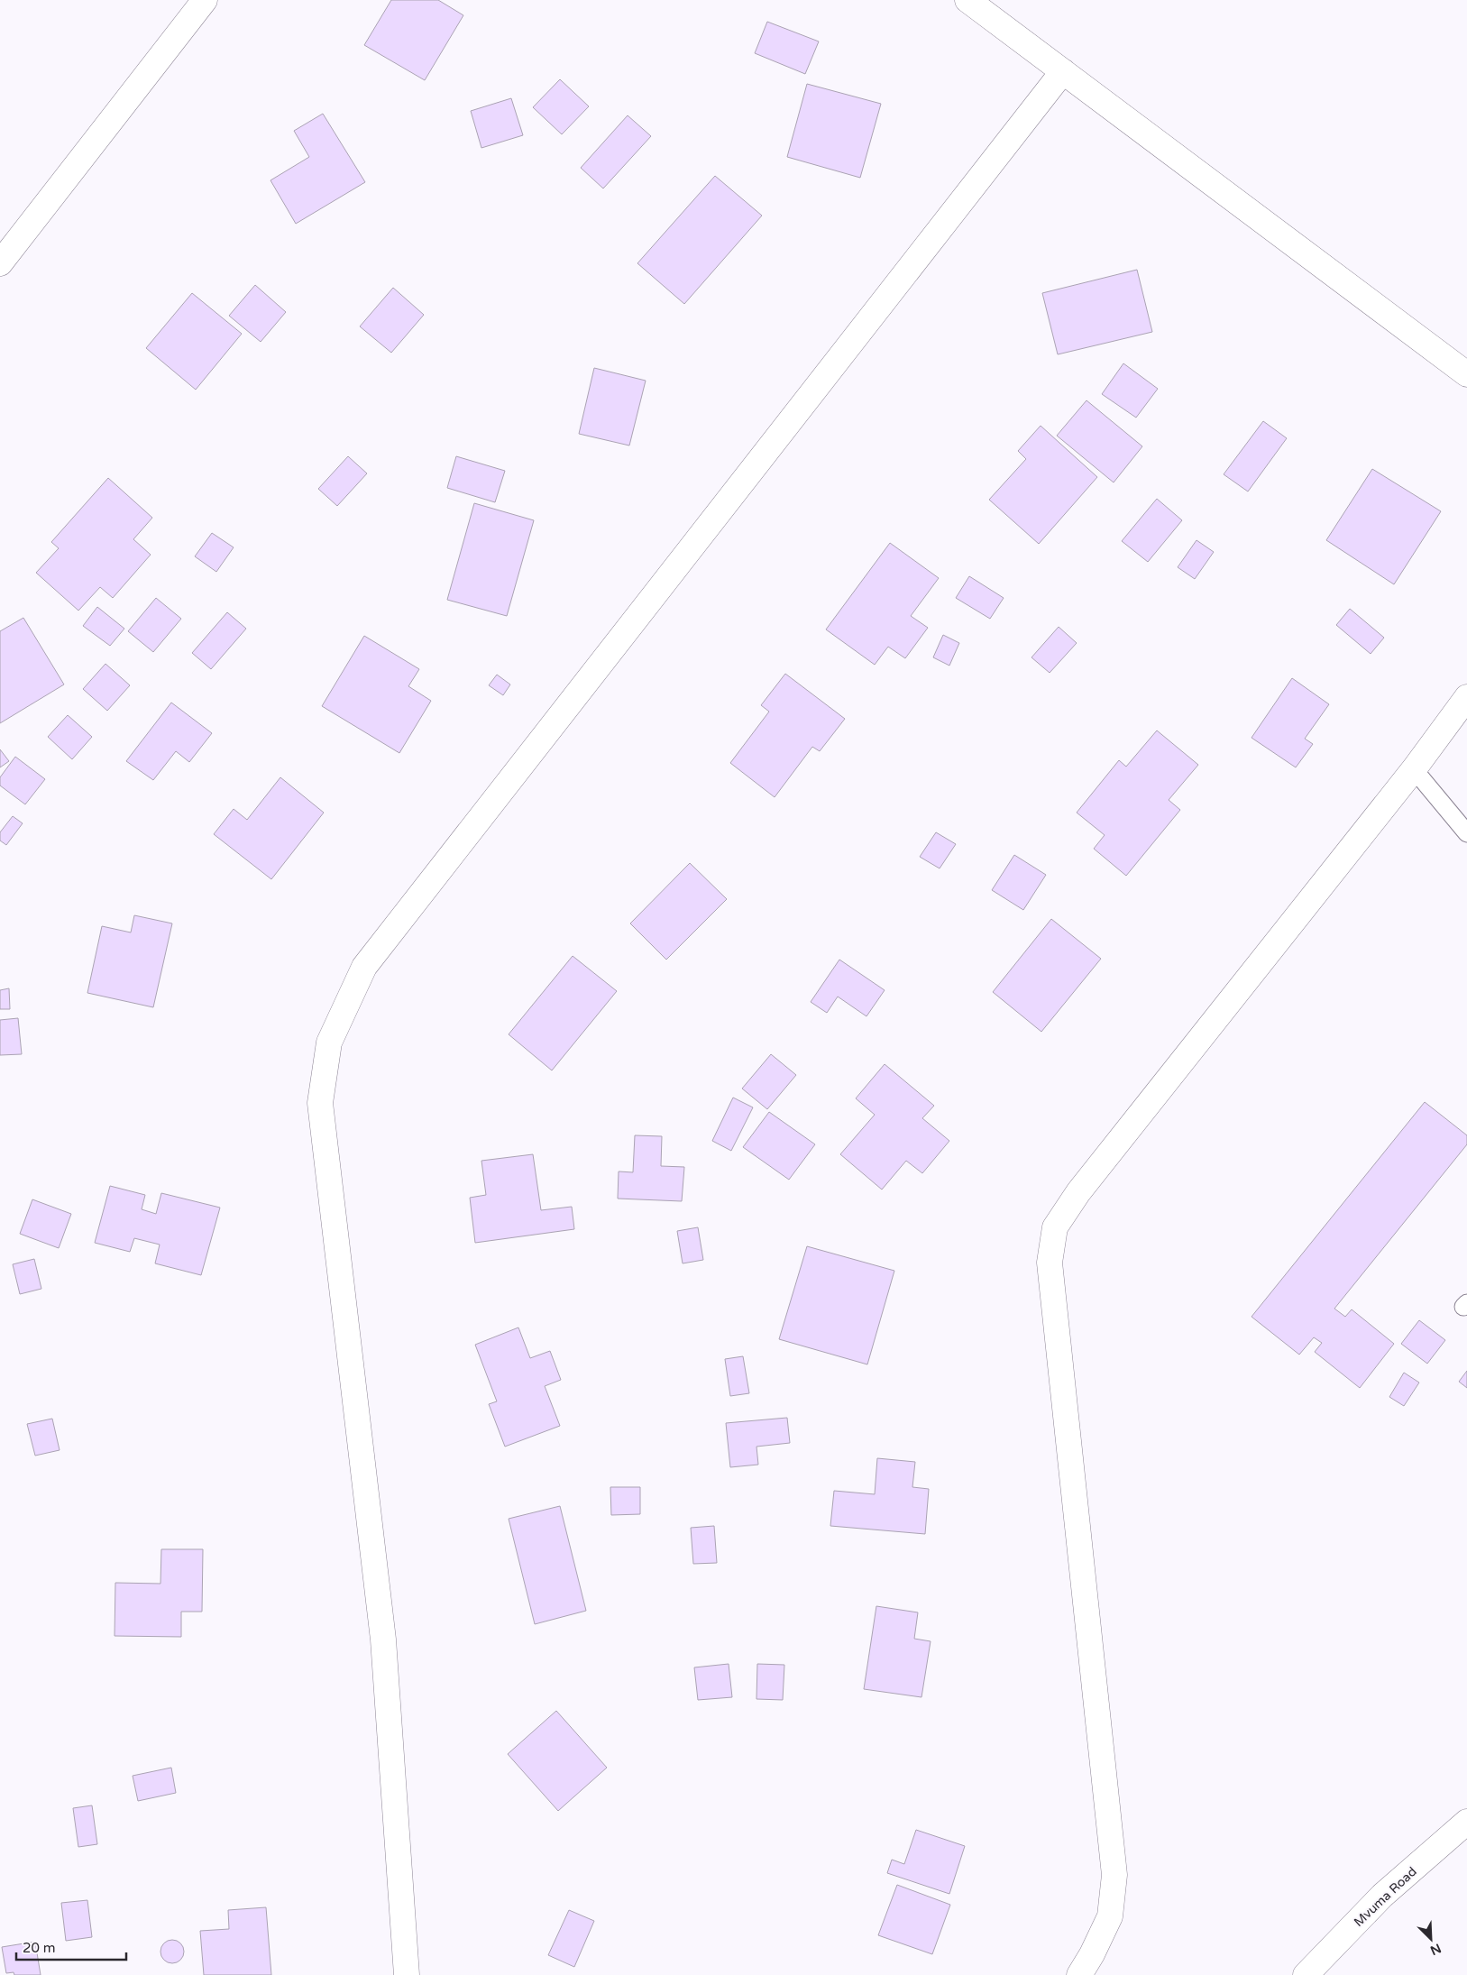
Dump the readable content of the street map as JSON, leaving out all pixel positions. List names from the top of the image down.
{
  "streets": {
    "main road": ["Mvuma Road"]
  },
  "scale_bar": "20 m",
  "north": "bottom right"
}
